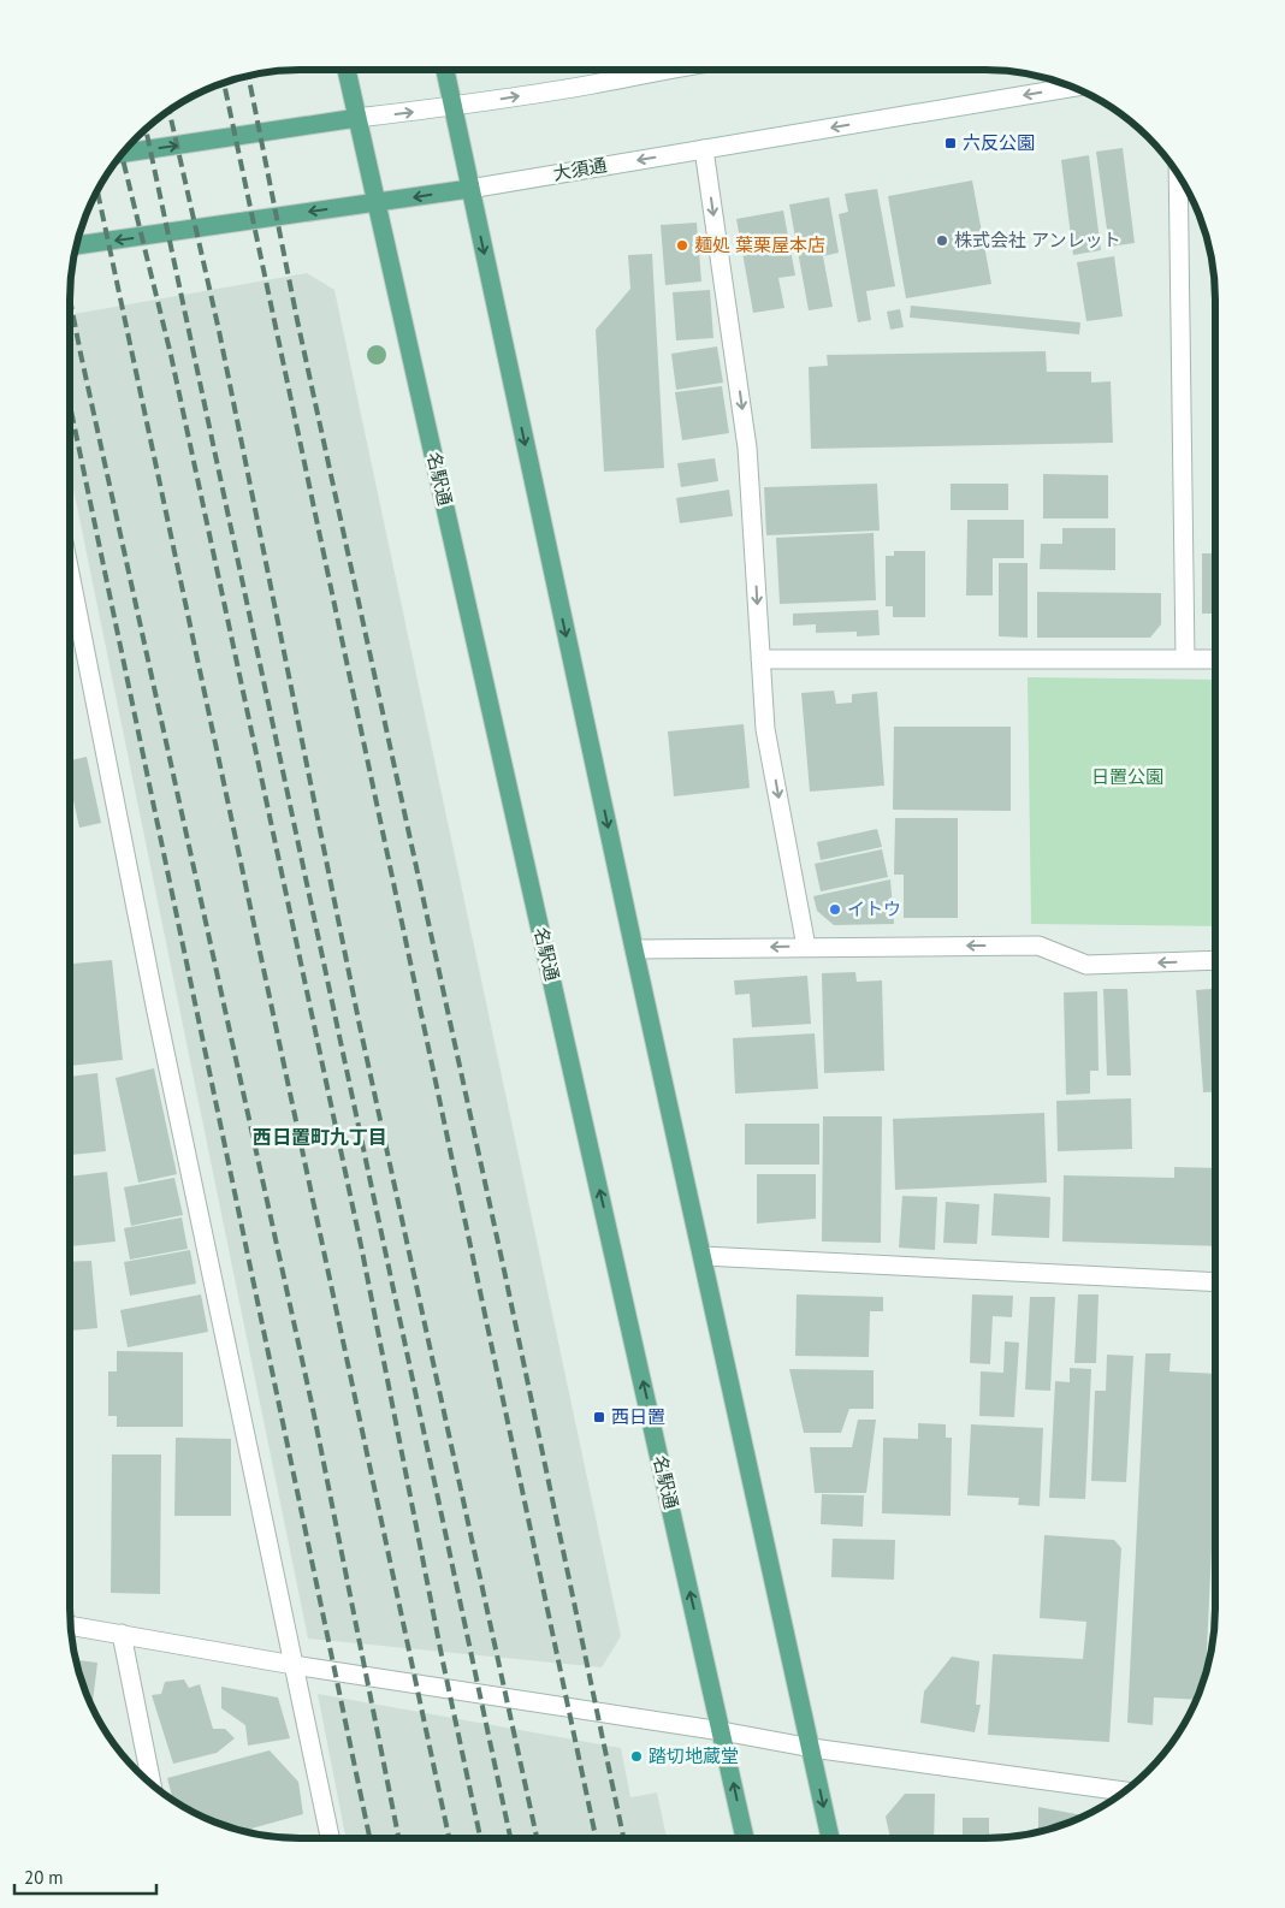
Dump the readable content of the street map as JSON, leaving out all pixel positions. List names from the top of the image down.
{
  "streets": {
    "main road": ["大須通", "名駅通"]
  },
  "crossings": [
    ["大須通", "名駅通"]
  ],
  "one_way": ["大須通"],
  "districts": ["西日置町九丁目"],
  "parks": ["日置公園"],
  "places": {
    "transit": ["六反公園", "西日置"],
    "other": [
      "株式会社 アンレット",
      "麺処 葉栗屋本店",
      "イトウ",
      "踏切地蔵堂"
    ]
  },
  "scale_bar": "20 m"
}
